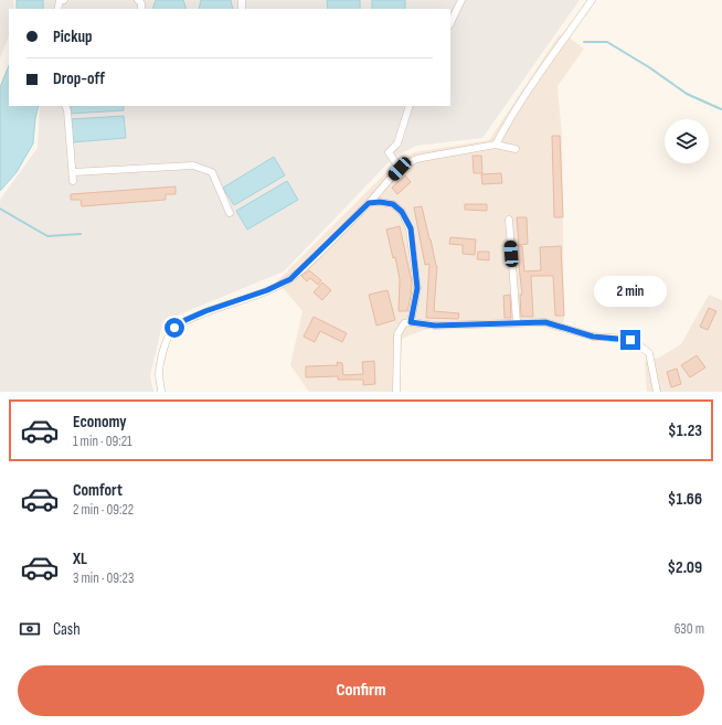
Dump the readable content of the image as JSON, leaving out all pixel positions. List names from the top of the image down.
{
  "page": {
    "banner": ["Pickup", "Drop-off"],
    "bubble": "2 min",
    "list": [
      {
        "name": "Economy",
        "note": "1 min · 09:21",
        "value": "$1.23"
      },
      {
        "name": "Comfort",
        "note": "2 min · 09:22",
        "value": "$1.66"
      },
      {
        "name": "XL",
        "note": "3 min · 09:23",
        "value": "$2.09"
      }
    ],
    "pay": ["Cash", "630 m"],
    "buttons": "Confirm"
  }
}
